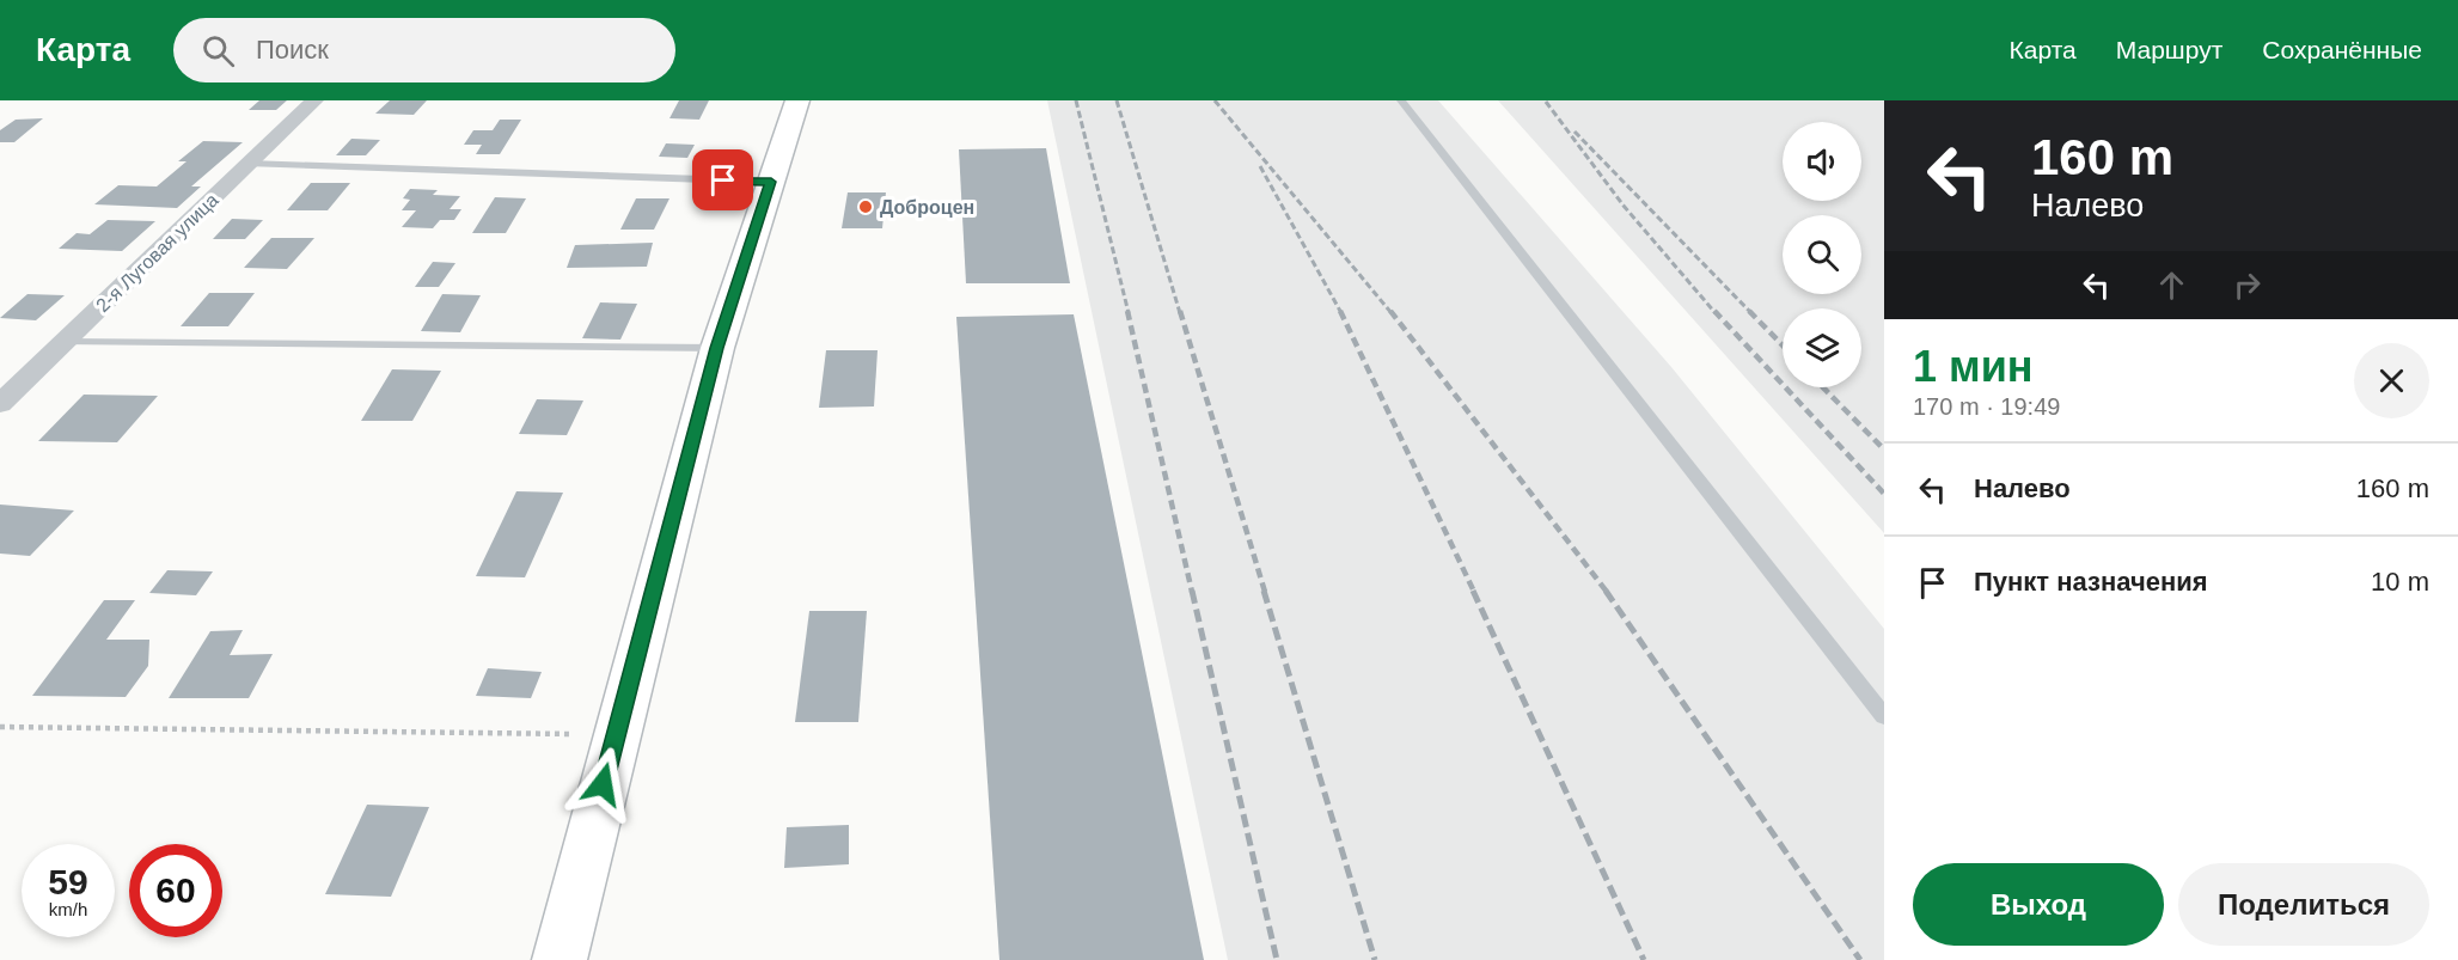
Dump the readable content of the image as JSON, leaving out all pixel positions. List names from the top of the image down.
{
  "streets": {
    "street": ["2-я Луговая улица"]
  },
  "places": ["Доброцен"],
  "page": {
    "header": "Карта",
    "search": "Поиск",
    "nav": ["Карта", "Маршрут", "Сохранённые"],
    "turn": ["160 m", "Налево"],
    "heading": ["1 мин", "170 m · 19:49"],
    "list": [
      {
        "name": "Налево",
        "value": "160 m"
      },
      {
        "name": "Пункт назначения",
        "value": "10 m"
      }
    ],
    "speed": "59 km/h",
    "limit": "60",
    "buttons": ["Выход", "Поделиться"]
  }
}
